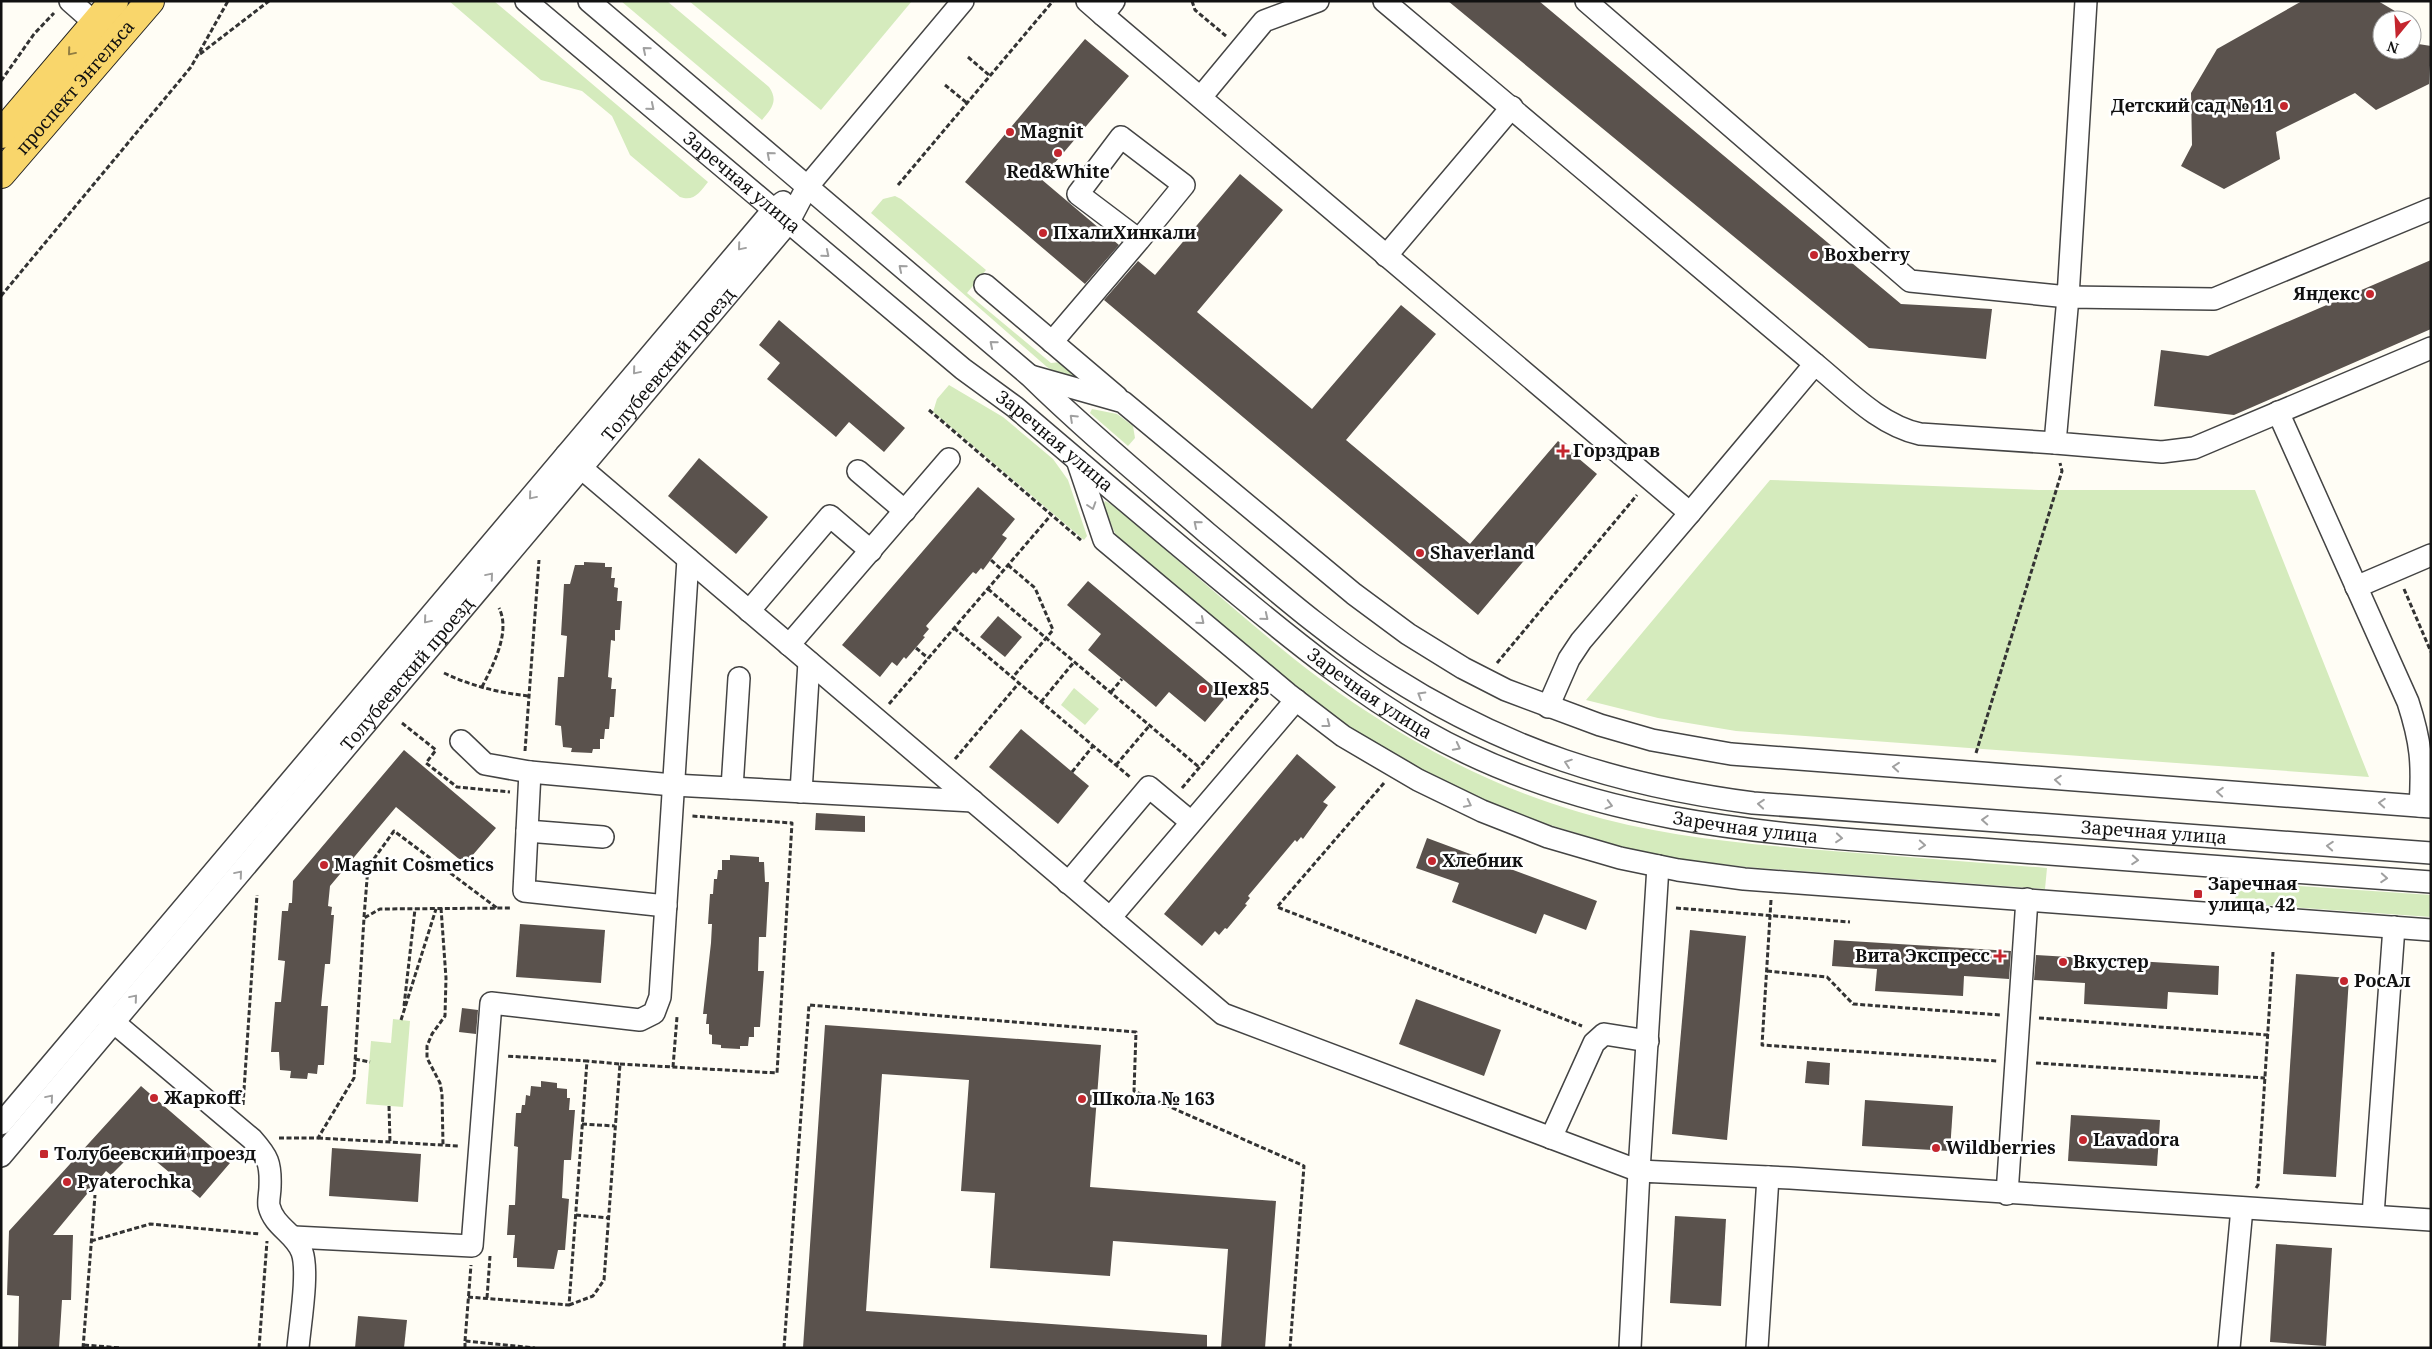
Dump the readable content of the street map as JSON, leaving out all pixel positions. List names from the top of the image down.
{
  "streets": {
    "main road": ["проспект Энгельса"],
    "street": ["Заречная улица", "Толубеевский проезд"]
  },
  "crossings": [
    ["Заречная улица", "Толубеевский проезд"]
  ],
  "places": {
    "other": [
      "Детский сад № 11",
      "Magnit",
      "Red&White",
      "ПхалиХинкали",
      "Boxberry",
      "Яндекс",
      "Shaverland",
      "Цех85",
      "Хлебник",
      "Magnit Cosmetics",
      "Вкустер",
      "РосАл",
      "Жаркoff",
      "Школа № 163",
      "Lavadora",
      "Wildberries",
      "Pyaterochka"
    ],
    "health": ["Горздрав", "Вита Экспресс"],
    "transit": ["Заречная улица, 42", "Толубеевский проезд"]
  },
  "north": "bottom"
}
